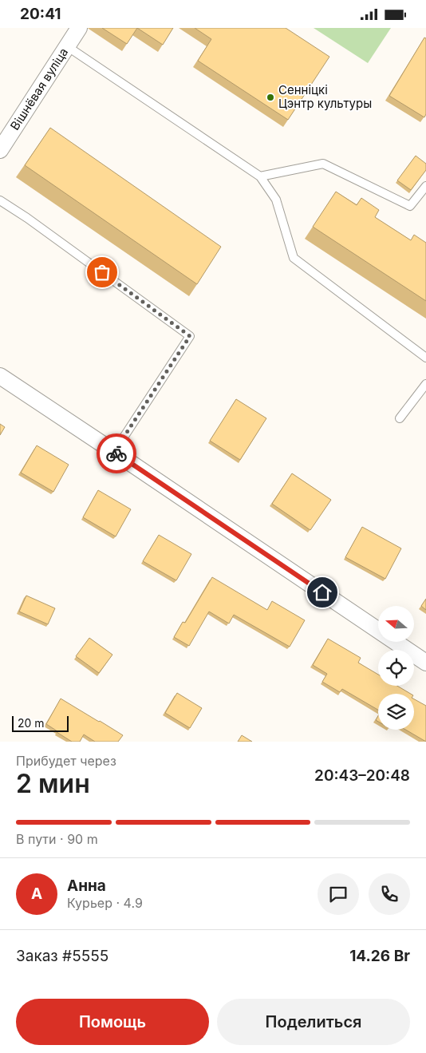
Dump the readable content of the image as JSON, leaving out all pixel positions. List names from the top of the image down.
{
  "streets": {
    "street": ["Вішнёвая вуліца"]
  },
  "places": ["Сенніцкі Цэнтр культуры"],
  "scale_bar": "20 m",
  "north": "left",
  "page": {
    "status": "20:41",
    "scale": "20 m",
    "heading": ["2 мин", "Прибудет через", "20:43–20:48"],
    "panel": [
      "Анна",
      "Курьер · 4.9",
      "Заказ #5555",
      "14.26 Br"
    ],
    "bar": "В пути · 90 m",
    "round": "А",
    "buttons": ["Помощь", "Поделиться"]
  }
}
